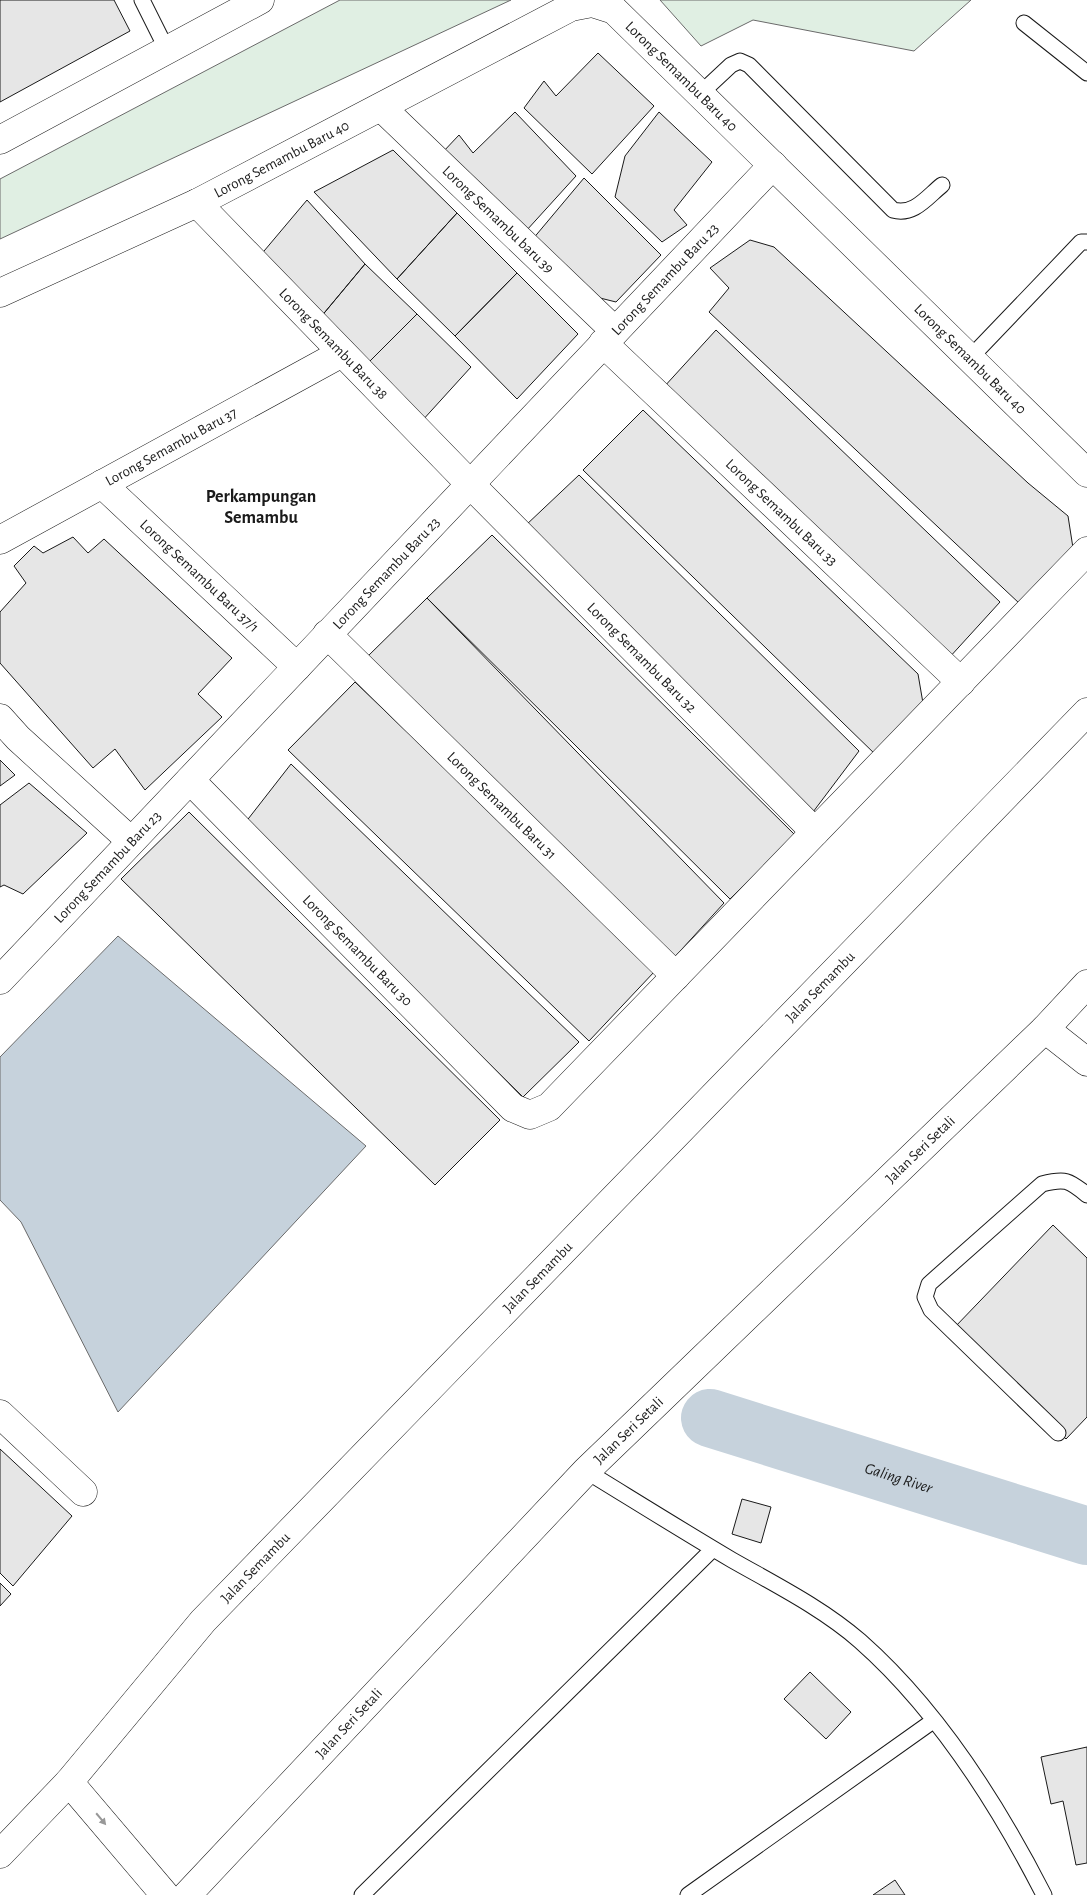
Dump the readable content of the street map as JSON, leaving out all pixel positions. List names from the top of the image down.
{
  "streets": {
    "street": [
      "Lorong Semambu Baru 40",
      "Lorong Semambu baru 39",
      "Lorong Semambu Baru 23",
      "Lorong Semambu Baru 38",
      "Lorong Semambu Baru 37",
      "Lorong Semambu Baru 33",
      "Lorong Semambu Baru 37/1",
      "Lorong Semambu Baru 32",
      "Lorong Semambu Baru 31",
      "Lorong Semambu Baru 30",
      "Jalan Semambu",
      "Jalan Seri Setali"
    ]
  },
  "crossings": [
    ["Lorong Semambu Baru 40", "Lorong Semambu baru 39"],
    ["Lorong Semambu Baru 40", "Lorong Semambu Baru 23"],
    ["Lorong Semambu Baru 40", "Lorong Semambu Baru 38"],
    ["Lorong Semambu baru 39", "Lorong Semambu Baru 23"],
    ["Lorong Semambu baru 39", "Lorong Semambu Baru 33"],
    ["Lorong Semambu Baru 23", "Lorong Semambu Baru 38"],
    ["Lorong Semambu Baru 23", "Lorong Semambu Baru 33"],
    ["Lorong Semambu Baru 23", "Lorong Semambu Baru 37/1"],
    ["Lorong Semambu Baru 23", "Lorong Semambu Baru 32"],
    ["Lorong Semambu Baru 23", "Lorong Semambu Baru 31"],
    ["Lorong Semambu Baru 23", "Lorong Semambu Baru 30"],
    ["Lorong Semambu Baru 38", "Lorong Semambu Baru 37"],
    ["Lorong Semambu Baru 38", "Lorong Semambu Baru 32"],
    ["Lorong Semambu Baru 37", "Lorong Semambu Baru 37/1"],
    ["Lorong Semambu Baru 31", "Lorong Semambu Baru 30"]
  ],
  "districts": ["Perkampungan Semambu"],
  "water": ["Galing River"]
}
